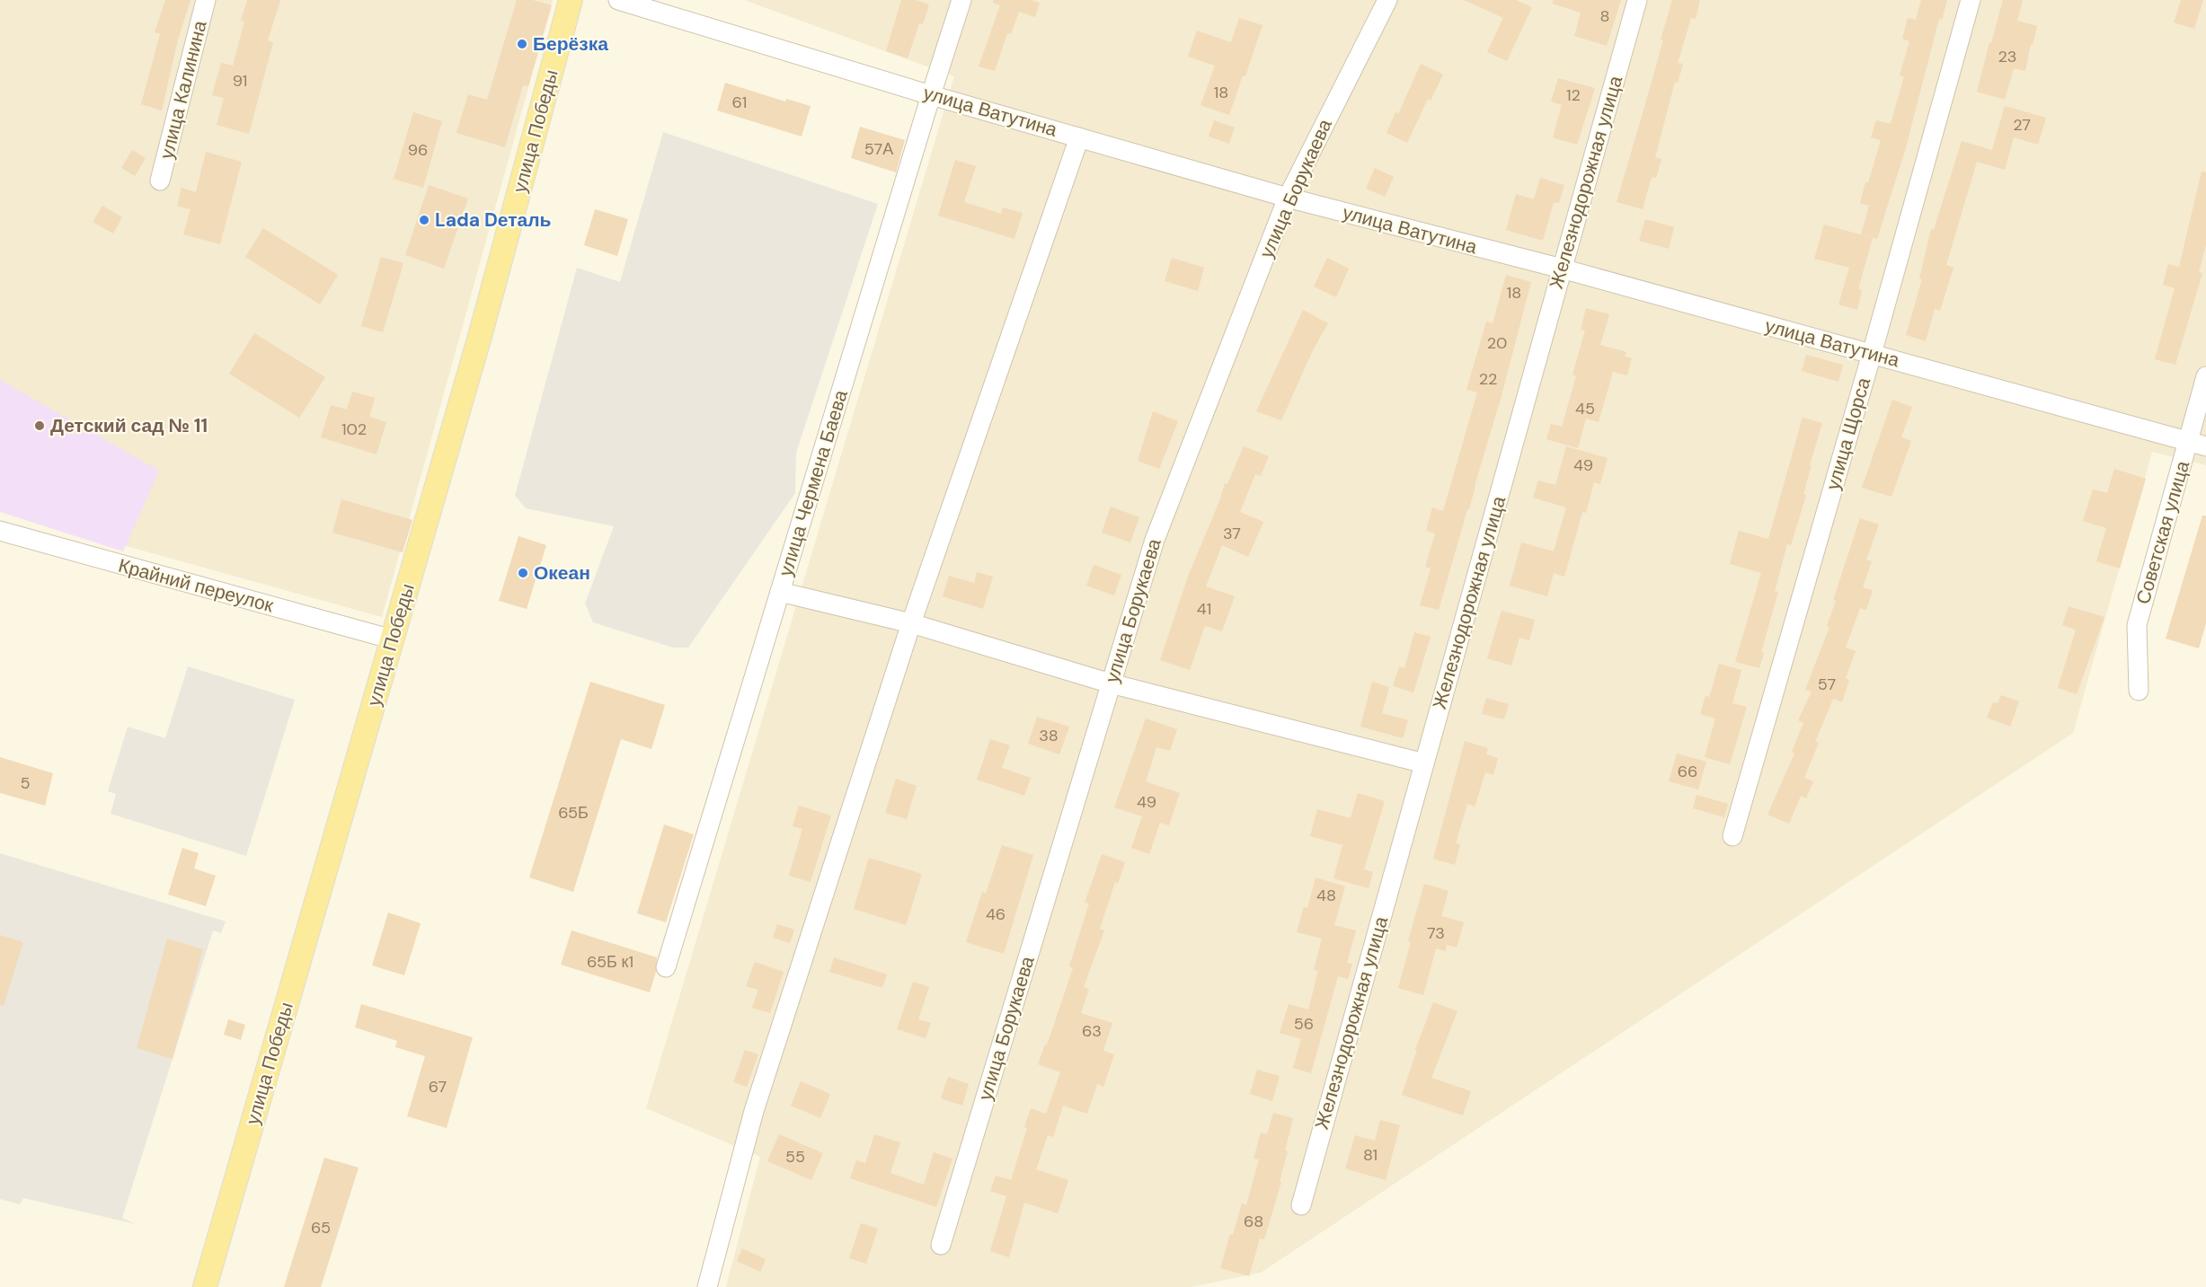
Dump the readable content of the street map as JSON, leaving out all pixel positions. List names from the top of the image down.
{
  "streets": {
    "main road": ["улица Победы"],
    "street": [
      "улица Калинина",
      "улица Ватутина",
      "Железнодорожная улица",
      "улица Борукаева",
      "улица Щорса",
      "улица Чермена Баева",
      "Советская улица",
      "Крайний переулок"
    ]
  },
  "crossings": [
    ["улица Ватутина", "Железнодорожная улица"],
    ["улица Ватутина", "улица Борукаева"],
    ["улица Ватутина", "улица Щорса"],
    ["улица Ватутина", "улица Чермена Баева"],
    ["улица Ватутина", "Советская улица"],
    ["улица Победы", "Крайний переулок"]
  ],
  "places": [
    "Берёзка",
    "Lada Dеталь",
    "Детский сад № 11",
    "Океан"
  ],
  "house_numbers": [
    "8",
    "23",
    "91",
    "18",
    "12",
    "61",
    "27",
    "57А",
    "96",
    "18",
    "20",
    "22",
    "45",
    "102",
    "49",
    "37",
    "41",
    "57",
    "38",
    "66",
    "5",
    "49",
    "65Б",
    "48",
    "46",
    "73",
    "65Б к1",
    "56",
    "63",
    "67",
    "81",
    "55",
    "68",
    "65"
  ]
}
